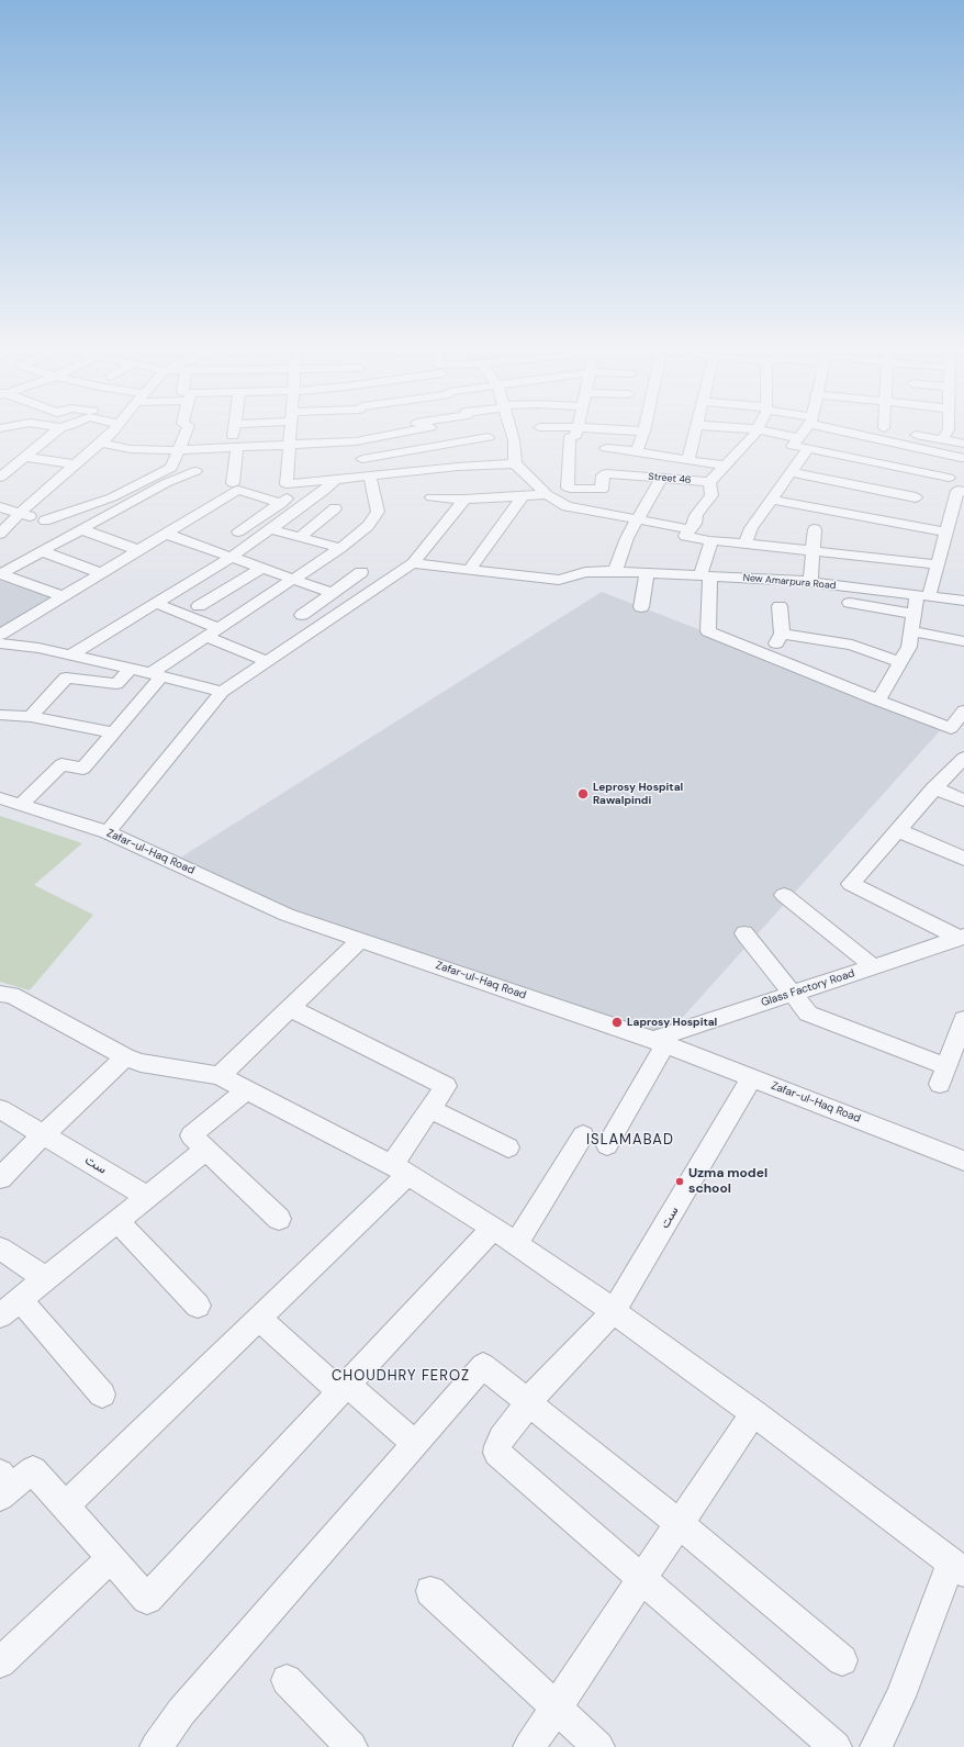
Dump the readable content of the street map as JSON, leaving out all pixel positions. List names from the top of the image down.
{
  "streets": {
    "street": [
      "Street 46",
      "New Amarpura Road",
      "Zafar-ul-Haq Road",
      "Glass Factory Road",
      "ست"
    ]
  },
  "crossings": [
    ["Zafar-ul-Haq Road", "Glass Factory Road"],
    ["Zafar-ul-Haq Road", "ست"]
  ],
  "districts": ["ISLAMABAD", "CHOUDHRY FEROZ"],
  "places": ["Leprosy Hospital Rawalpindi", "Laprosy Hospital", "Uzma model school"]
}
